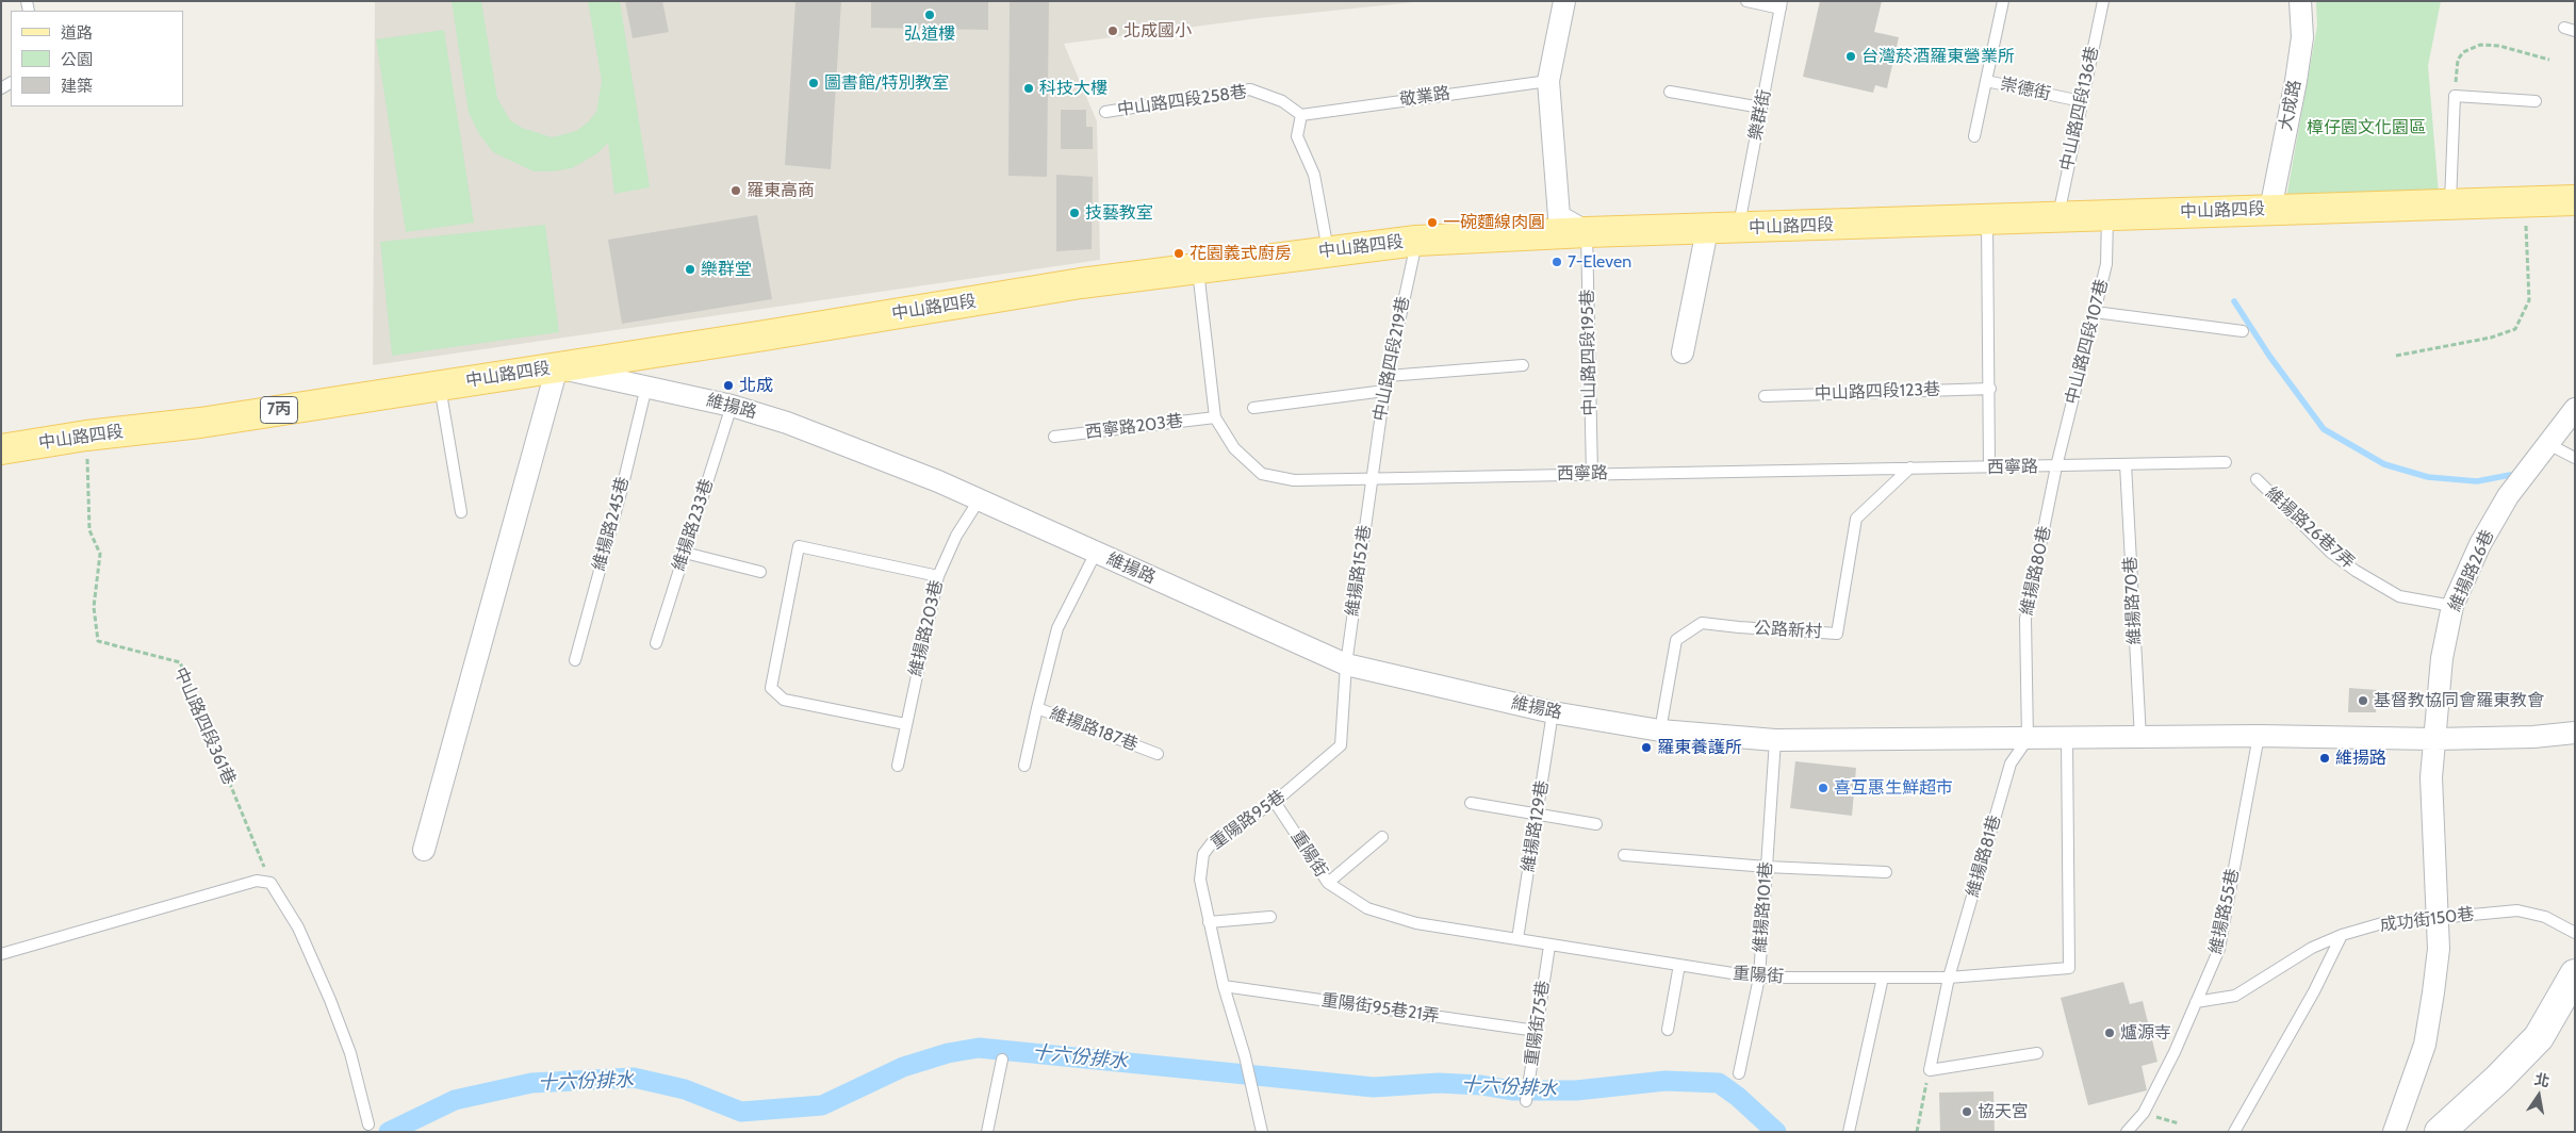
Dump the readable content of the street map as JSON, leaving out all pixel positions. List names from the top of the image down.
{
  "streets": {
    "main road": ["中山路四段", "7丙"],
    "street": ["大成路", "維揚路", "維揚路26巷"],
    "lane": [
      "崇德街",
      "敬業路",
      "中山路四段258巷",
      "中山路四段136巷",
      "樂群街",
      "中山路四段107巷",
      "中山路四段195巷",
      "中山路四段219巷",
      "中山路四段123巷",
      "西寧路203巷",
      "西寧路",
      "維揚路245巷",
      "維揚路233巷",
      "維揚路26巷7弄",
      "維揚路152巷",
      "維揚路80巷",
      "維揚路70巷",
      "維揚路203巷",
      "公路新村",
      "維揚路187巷",
      "重陽路95巷",
      "維揚路129巷",
      "重陽街",
      "維揚路81巷",
      "維揚路101巷",
      "維揚路55巷",
      "成功街150巷",
      "重陽街95巷21弄",
      "重陽街75巷"
    ],
    "path": ["中山路四段361巷"]
  },
  "crossings": [
    ["崇德街", "中山路四段136巷"],
    ["敬業路", "中山路四段258巷"],
    ["大成路", "中山路四段"],
    ["中山路四段136巷", "中山路四段"],
    ["樂群街", "中山路四段"],
    ["中山路四段", "中山路四段107巷"],
    ["中山路四段", "中山路四段195巷"],
    ["中山路四段", "中山路四段219巷"],
    ["中山路四段", "維揚路"],
    ["中山路四段", "西寧路"],
    ["中山路四段", "中山路四段361巷"],
    ["中山路四段107巷", "西寧路"],
    ["中山路四段107巷", "維揚路80巷"],
    ["中山路四段195巷", "西寧路"],
    ["中山路四段219巷", "西寧路"],
    ["中山路四段219巷", "維揚路152巷"],
    ["維揚路", "維揚路245巷"],
    ["維揚路", "維揚路233巷"],
    ["維揚路", "維揚路152巷"],
    ["維揚路", "維揚路80巷"],
    ["維揚路", "維揚路26巷"],
    ["維揚路", "維揚路70巷"],
    ["維揚路", "維揚路203巷"],
    ["維揚路", "公路新村"],
    ["維揚路", "維揚路187巷"],
    ["維揚路", "重陽路95巷"],
    ["維揚路", "維揚路129巷"],
    ["維揚路", "重陽街"],
    ["維揚路", "維揚路81巷"],
    ["維揚路", "維揚路101巷"],
    ["維揚路", "維揚路55巷"],
    ["西寧路203巷", "西寧路"],
    ["西寧路", "維揚路152巷"],
    ["西寧路", "維揚路80巷"],
    ["西寧路", "維揚路70巷"],
    ["西寧路", "公路新村"],
    ["維揚路26巷7弄", "維揚路26巷"],
    ["維揚路152巷", "重陽路95巷"],
    ["維揚路80巷", "維揚路81巷"],
    ["維揚路26巷", "成功街150巷"],
    ["重陽路95巷", "重陽街"],
    ["重陽路95巷", "重陽街95巷21弄"],
    ["維揚路129巷", "重陽街"],
    ["重陽街", "維揚路81巷"],
    ["重陽街", "維揚路101巷"],
    ["重陽街", "重陽街75巷"],
    ["維揚路55巷", "成功街150巷"],
    ["重陽街95巷21弄", "重陽街75巷"]
  ],
  "water": ["十六份排水"],
  "parks": ["樟仔園文化園區"],
  "places": [
    "弘道樓",
    "北成國小",
    "台灣菸酒羅東營業所",
    "圖書館/特別教室",
    "科技大樓",
    "羅東高商",
    "技藝教室",
    "一碗麵線肉圓",
    "花園義式廚房",
    "7-Eleven",
    "樂群堂",
    "北成",
    "基督教協同會羅東教會",
    "羅東養護所",
    "維揚路",
    "喜互惠生鮮超市",
    "爐源寺",
    "協天宮"
  ],
  "legend": ["道路", "公園", "建築"],
  "north": "top"
}
